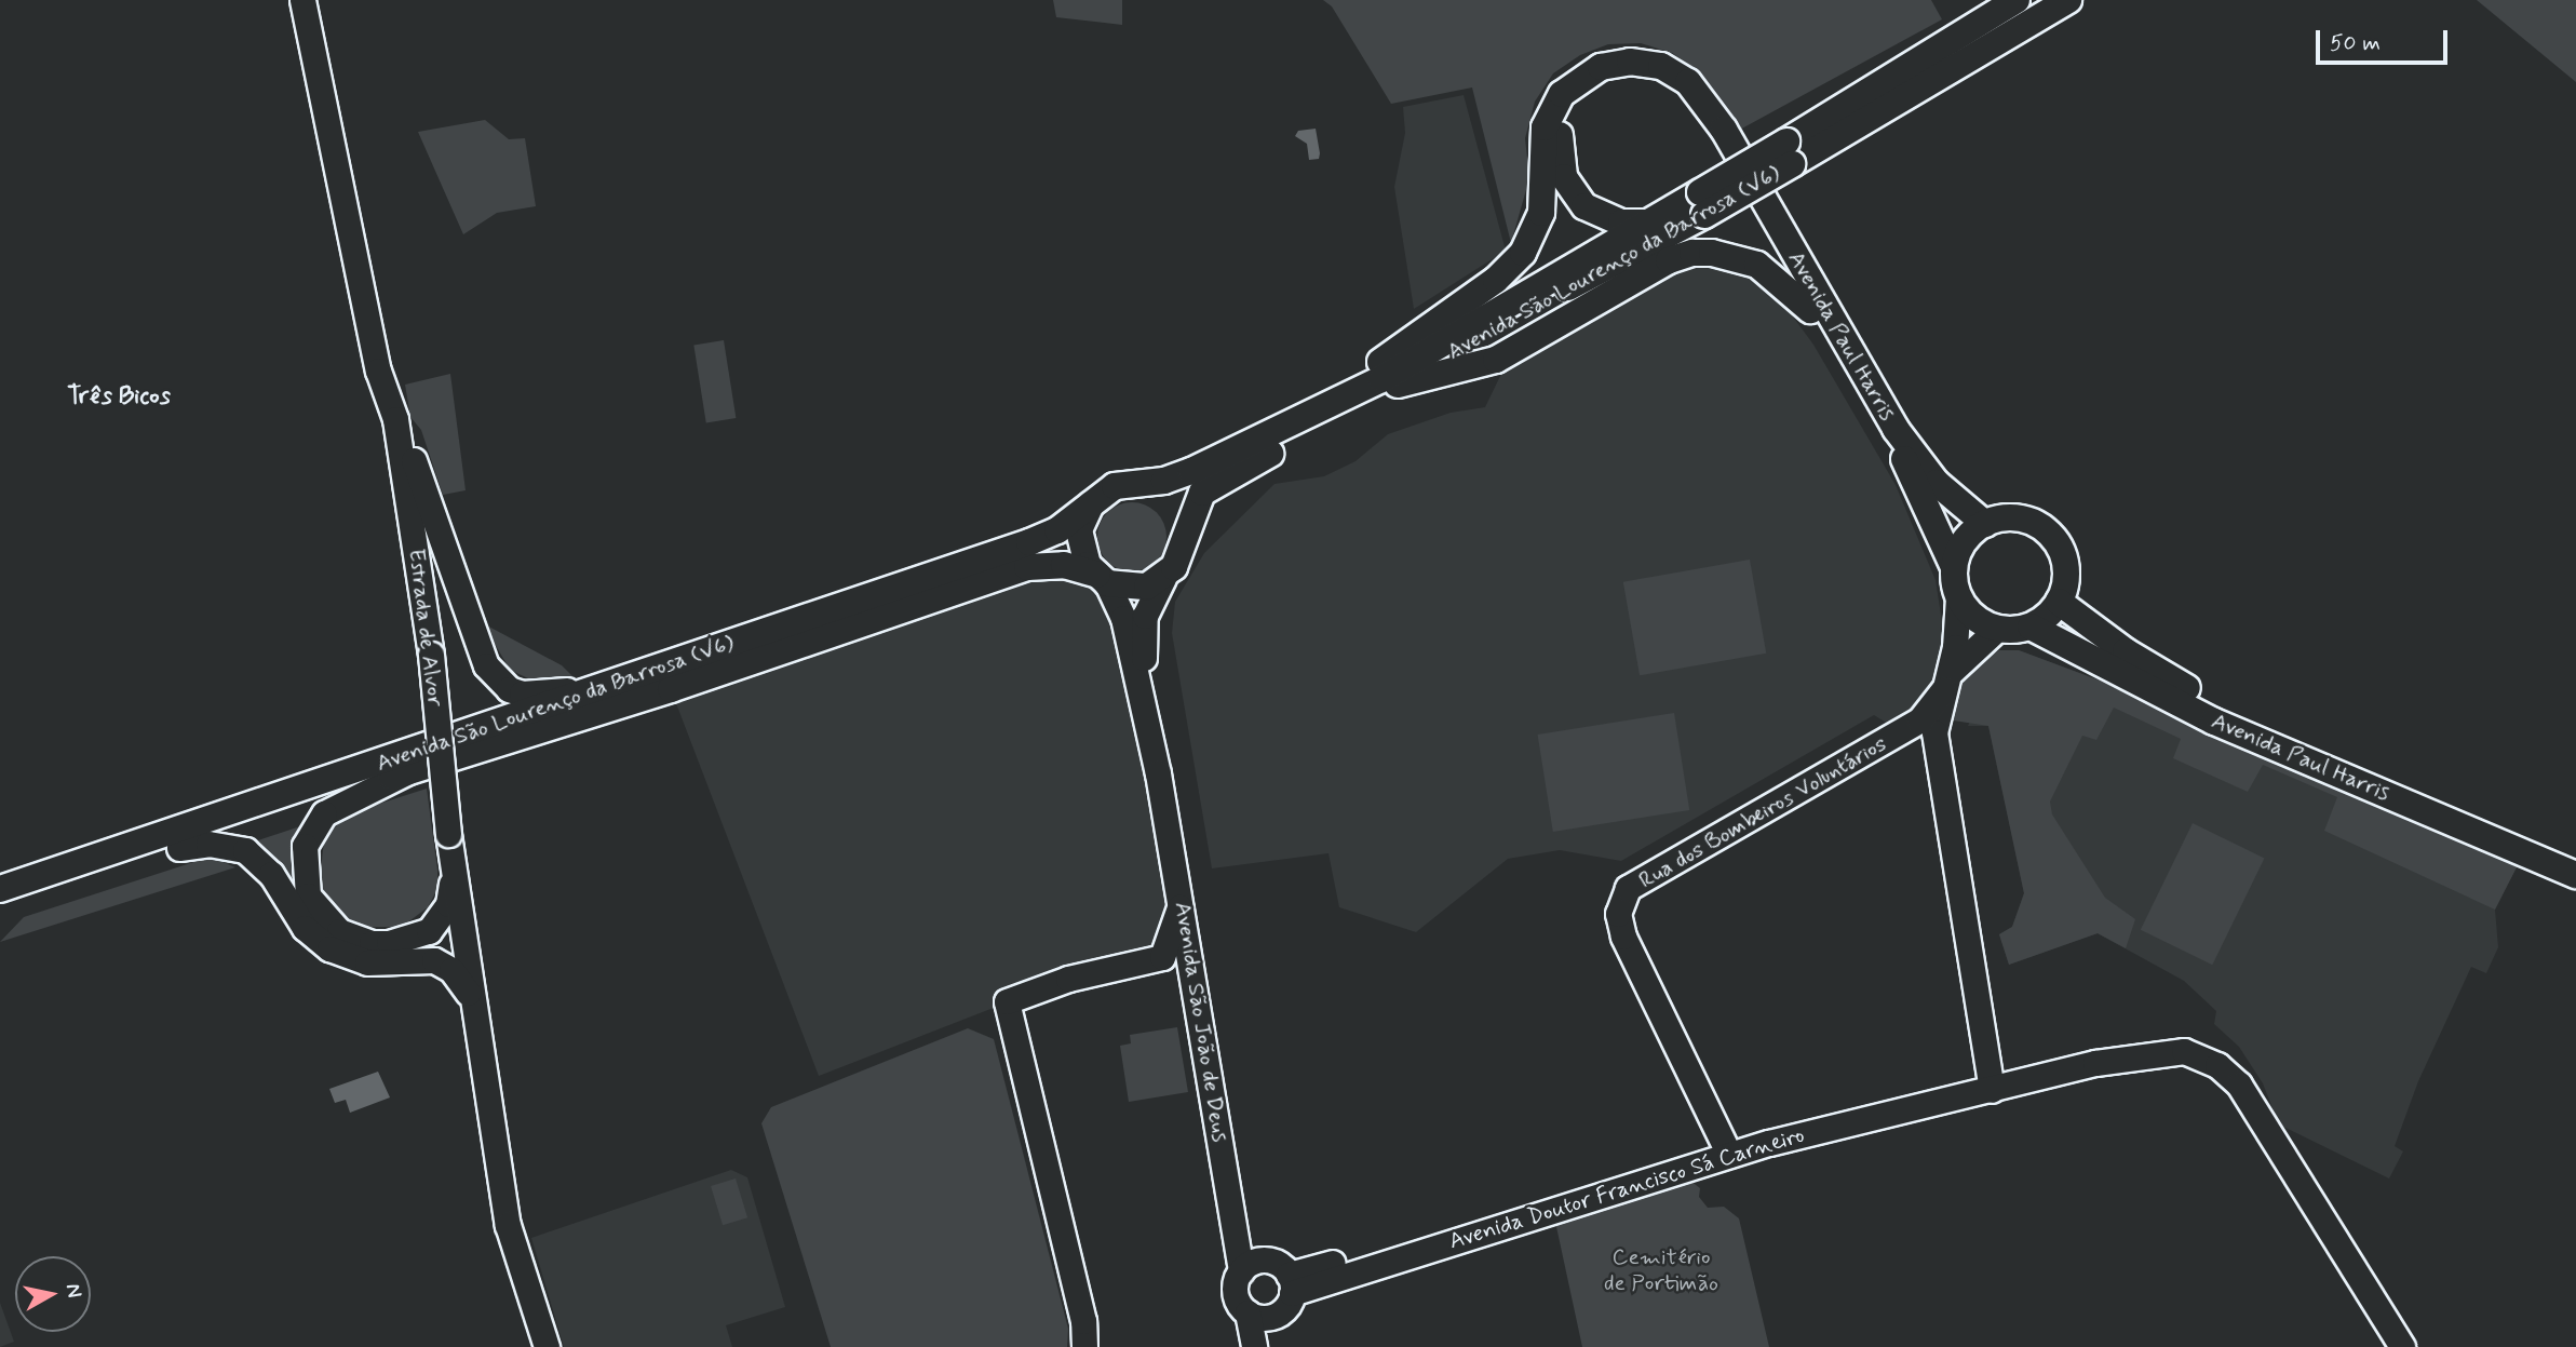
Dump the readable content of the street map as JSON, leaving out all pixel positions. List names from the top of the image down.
{
  "streets": {
    "main road": ["Avenida São Lourenço da Barrosa (V6)", "Avenida Paul Harris"],
    "street": [
      "Estrada de Alvor",
      "Rua dos Bombeiros Voluntários",
      "Avenida São João de Deus",
      "Avenida Doutor Francisco Sá Carneiro"
    ]
  },
  "crossings": [
    ["Avenida São Lourenço da Barrosa (V6)", "Avenida Paul Harris"],
    ["Avenida Paul Harris", "Rua dos Bombeiros Voluntários"],
    ["Rua dos Bombeiros Voluntários", "Avenida Doutor Francisco Sá Carneiro"],
    ["Avenida São João de Deus", "Avenida Doutor Francisco Sá Carneiro"]
  ],
  "districts": ["Três Bicos"],
  "parks": ["Cemitério de Portimão"],
  "scale_bar": "50 m",
  "north": "right"
}
